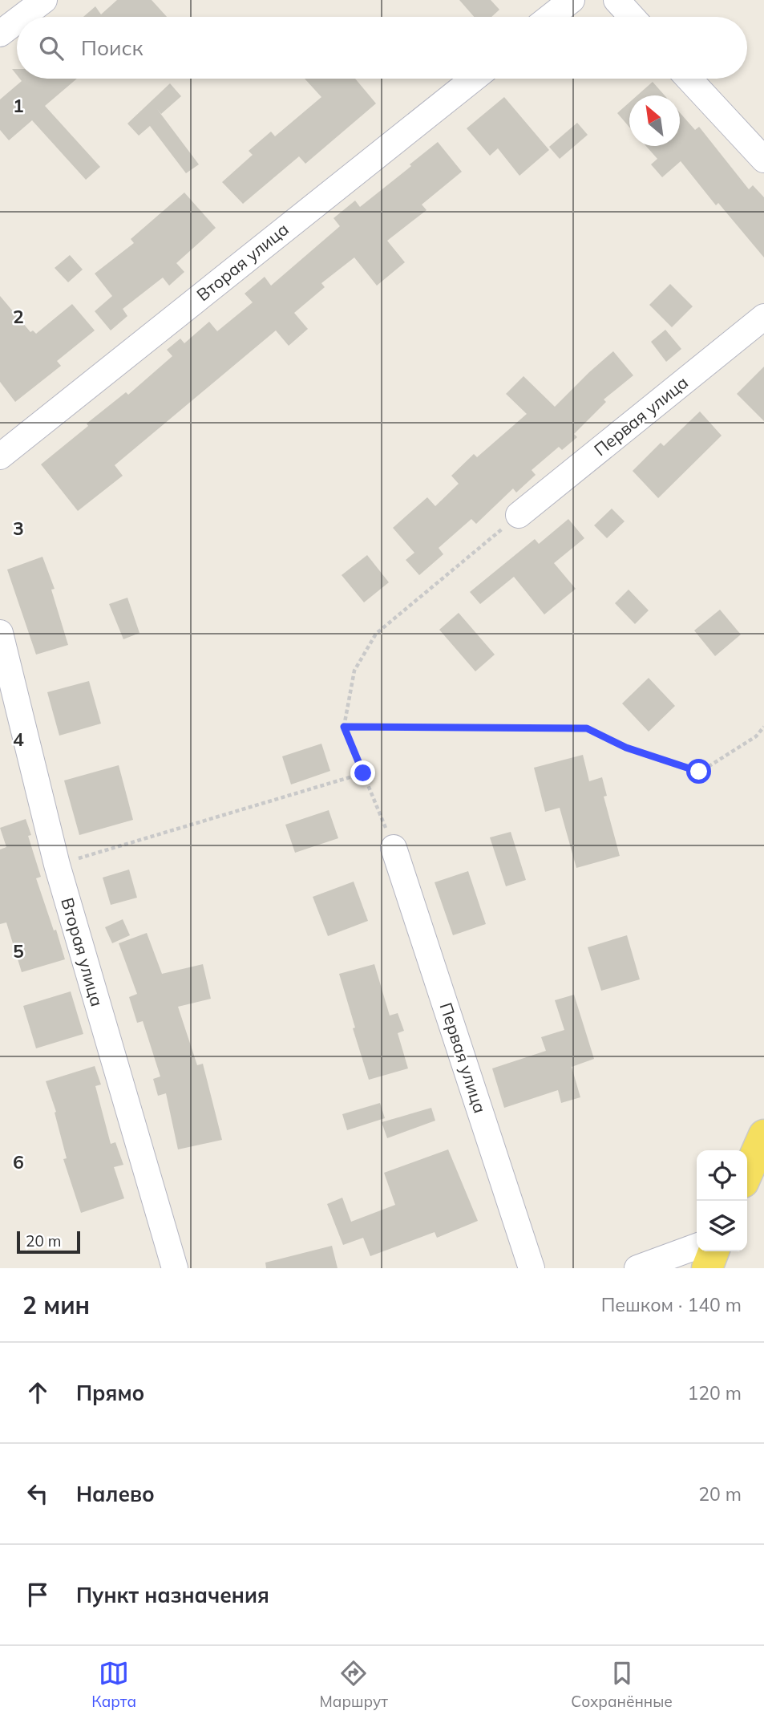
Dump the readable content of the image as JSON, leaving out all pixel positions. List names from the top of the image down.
{
  "streets": {
    "street": ["Вторая улица", "Первая улица"]
  },
  "scale_bar": "20 m",
  "north": "top left",
  "page": {
    "search": "Поиск",
    "scale": "20 m",
    "heading": ["2 мин", "Пешком · 140 m"],
    "list": [
      ["Прямо", "120 m"],
      ["Налево", "20 m"],
      "Пункт назначения"
    ],
    "nav": ["Карта", "Маршрут", "Сохранённые"]
  },
  "grid": {
    "rows": [
      "1",
      "2",
      "3",
      "4",
      "5",
      "6"
    ]
  }
}
